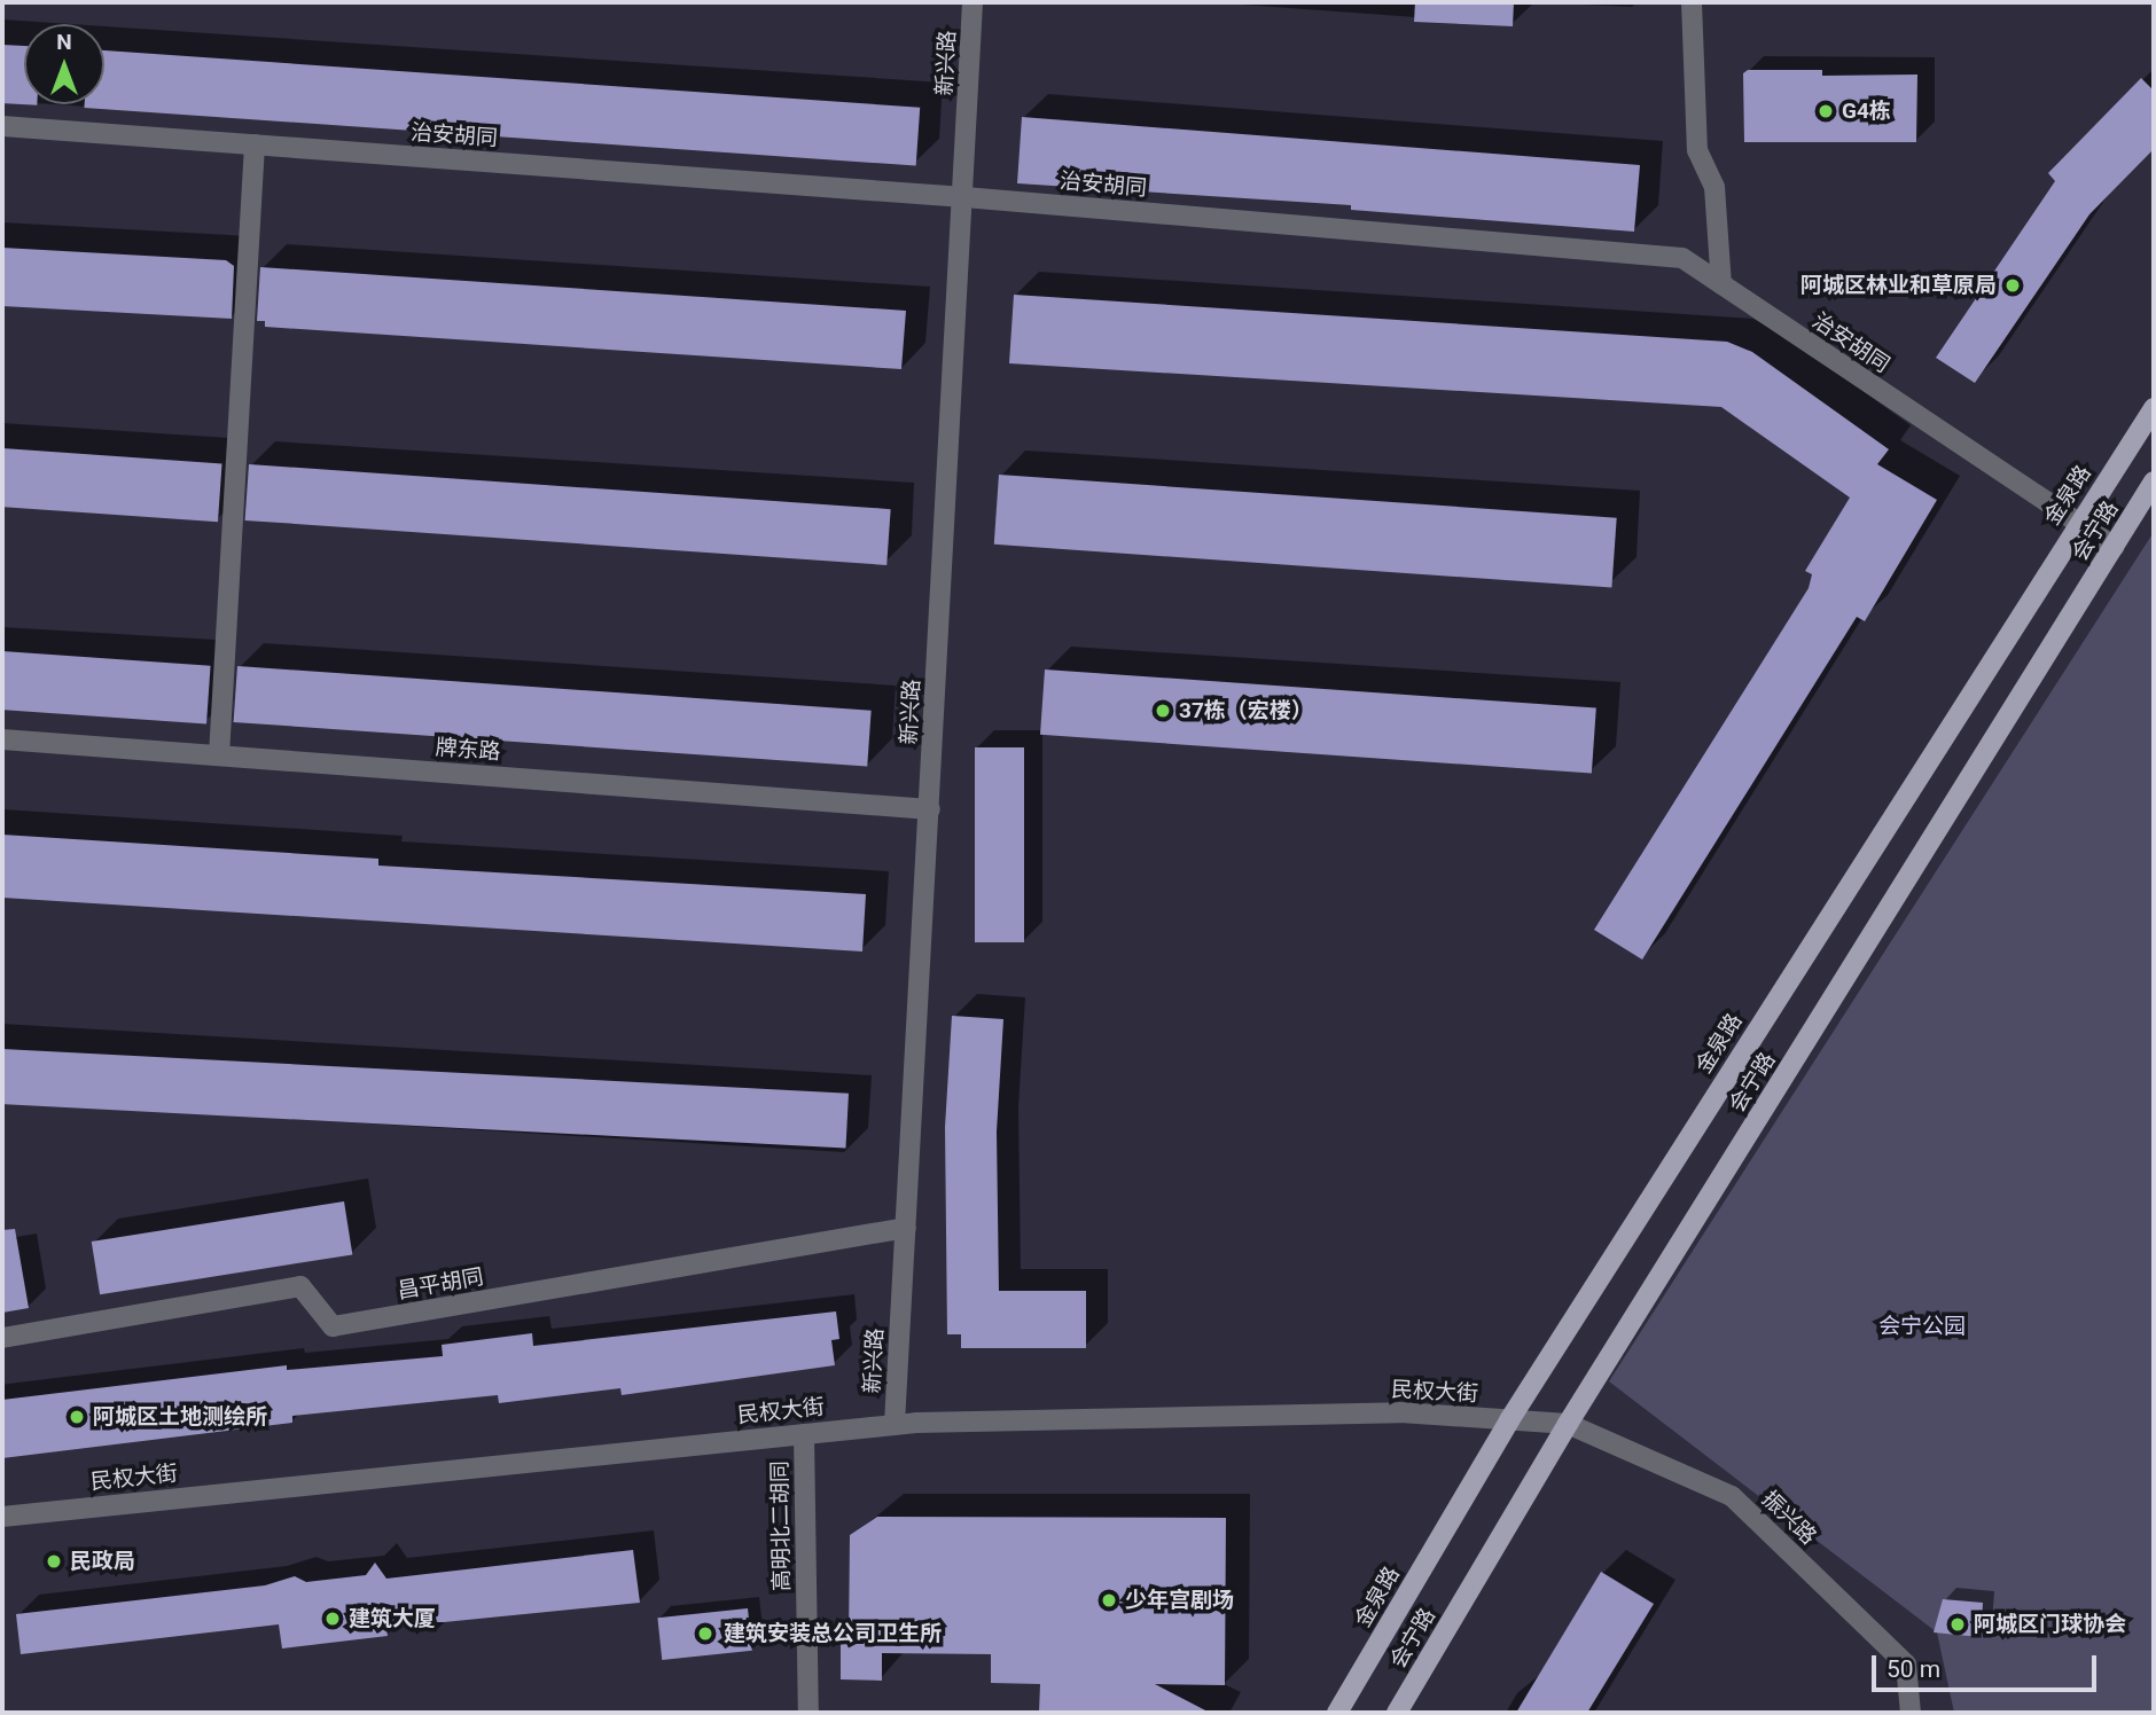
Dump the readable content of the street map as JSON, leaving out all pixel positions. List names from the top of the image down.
{
  "streets": {
    "main road": ["金泉路", "会宁路"],
    "street": [
      "新兴路",
      "治安胡同",
      "牌东路",
      "昌平胡同",
      "民权大街",
      "振兴路",
      "高明北二胡同"
    ]
  },
  "crossings": [
    ["新兴路", "治安胡同"],
    ["新兴路", "牌东路"],
    ["新兴路", "昌平胡同"],
    ["新兴路", "民权大街"],
    ["治安胡同", "金泉路"],
    ["治安胡同", "会宁路"],
    ["金泉路", "民权大街"],
    ["会宁路", "民权大街"],
    ["会宁路", "振兴路"],
    ["民权大街", "振兴路"],
    ["民权大街", "高明北二胡同"]
  ],
  "parks": ["会宁公园"],
  "places": [
    "G4栋",
    "阿城区林业和草原局",
    "37栋（宏楼）",
    "阿城区土地测绘所",
    "民政局",
    "少年宫剧场",
    "建筑大厦",
    "阿城区门球协会",
    "建筑安装总公司卫生所"
  ],
  "scale_bar": "50 m",
  "north": "top"
}
